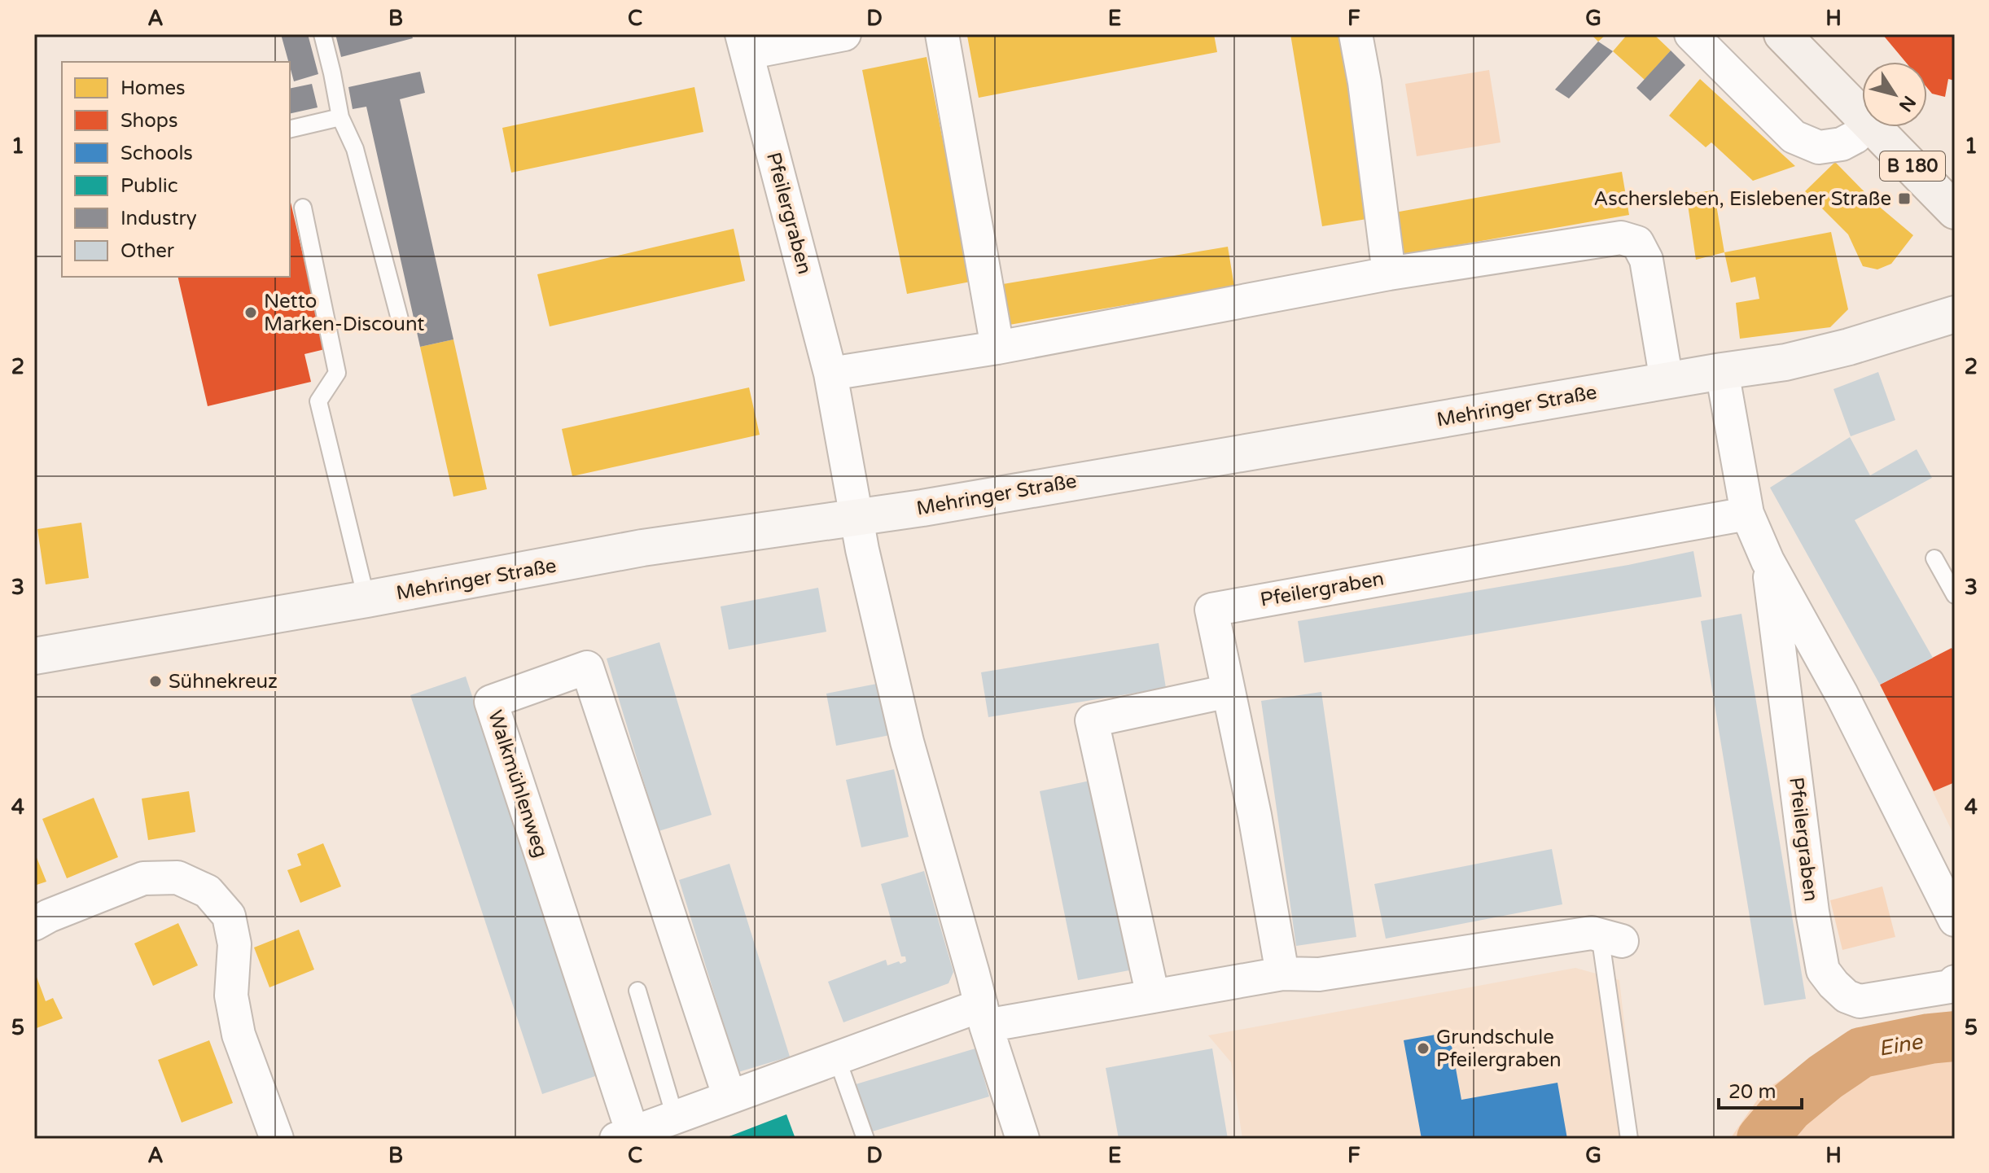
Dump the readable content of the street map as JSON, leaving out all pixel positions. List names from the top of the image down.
{
  "streets": {
    "main road": ["B 180", "Mehringer Straße"],
    "street": ["Pfeilergraben", "Walkmühlenweg"]
  },
  "crossings": [
    ["Pfeilergraben", "Mehringer Straße"],
    ["Pfeilergraben", "Walkmühlenweg"]
  ],
  "water": ["Eine"],
  "places": {
    "transit": ["Aschersleben, Eislebener Straße"],
    "other": ["Netto Marken-Discount", "Sühnekreuz", "Grundschule Pfeilergraben"]
  },
  "legend": [
    "Homes",
    "Shops",
    "Schools",
    "Public",
    "Industry",
    "Other"
  ],
  "scale_bar": "20 m",
  "north": "bottom right",
  "grid": {
    "columns": [
      "A",
      "B",
      "C",
      "D",
      "E",
      "F",
      "G",
      "H"
    ],
    "rows": [
      "1",
      "2",
      "3",
      "4",
      "5"
    ]
  }
}
